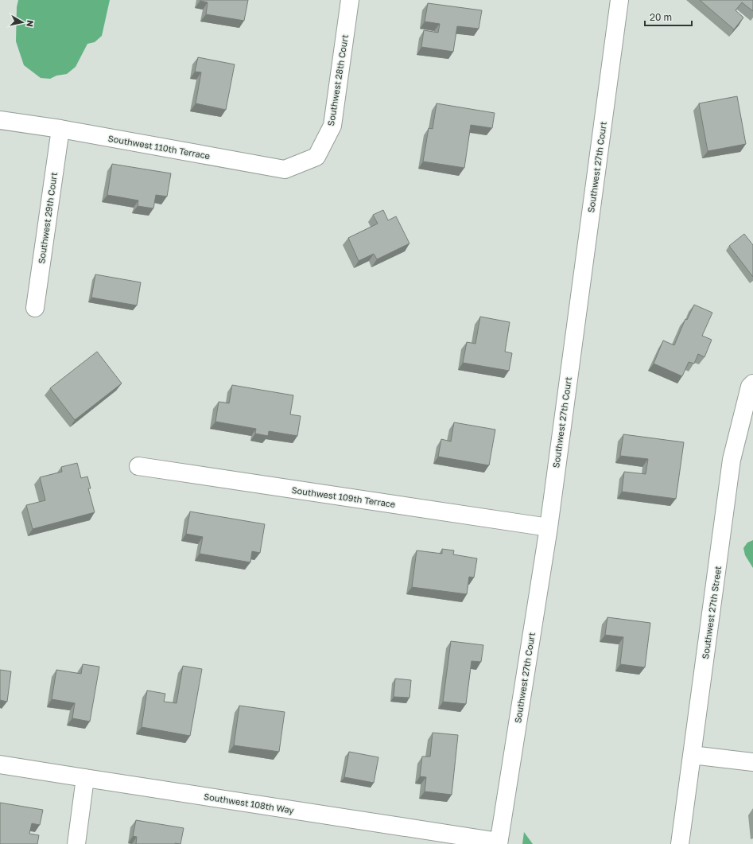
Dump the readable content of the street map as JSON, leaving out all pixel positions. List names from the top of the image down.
{
  "streets": {
    "street": [
      "Southwest 28th Court",
      "Southwest 110th Terrace",
      "Southwest 27th Court",
      "Southwest 29th Court",
      "Southwest 109th Terrace",
      "Southwest 27th Street",
      "Southwest 108th Way"
    ]
  },
  "crossings": [
    ["Southwest 28th Court", "Southwest 110th Terrace"],
    ["Southwest 110th Terrace", "Southwest 29th Court"],
    ["Southwest 27th Court", "Southwest 109th Terrace"],
    ["Southwest 27th Court", "Southwest 108th Way"]
  ],
  "scale_bar": "20 m",
  "north": "right"
}
